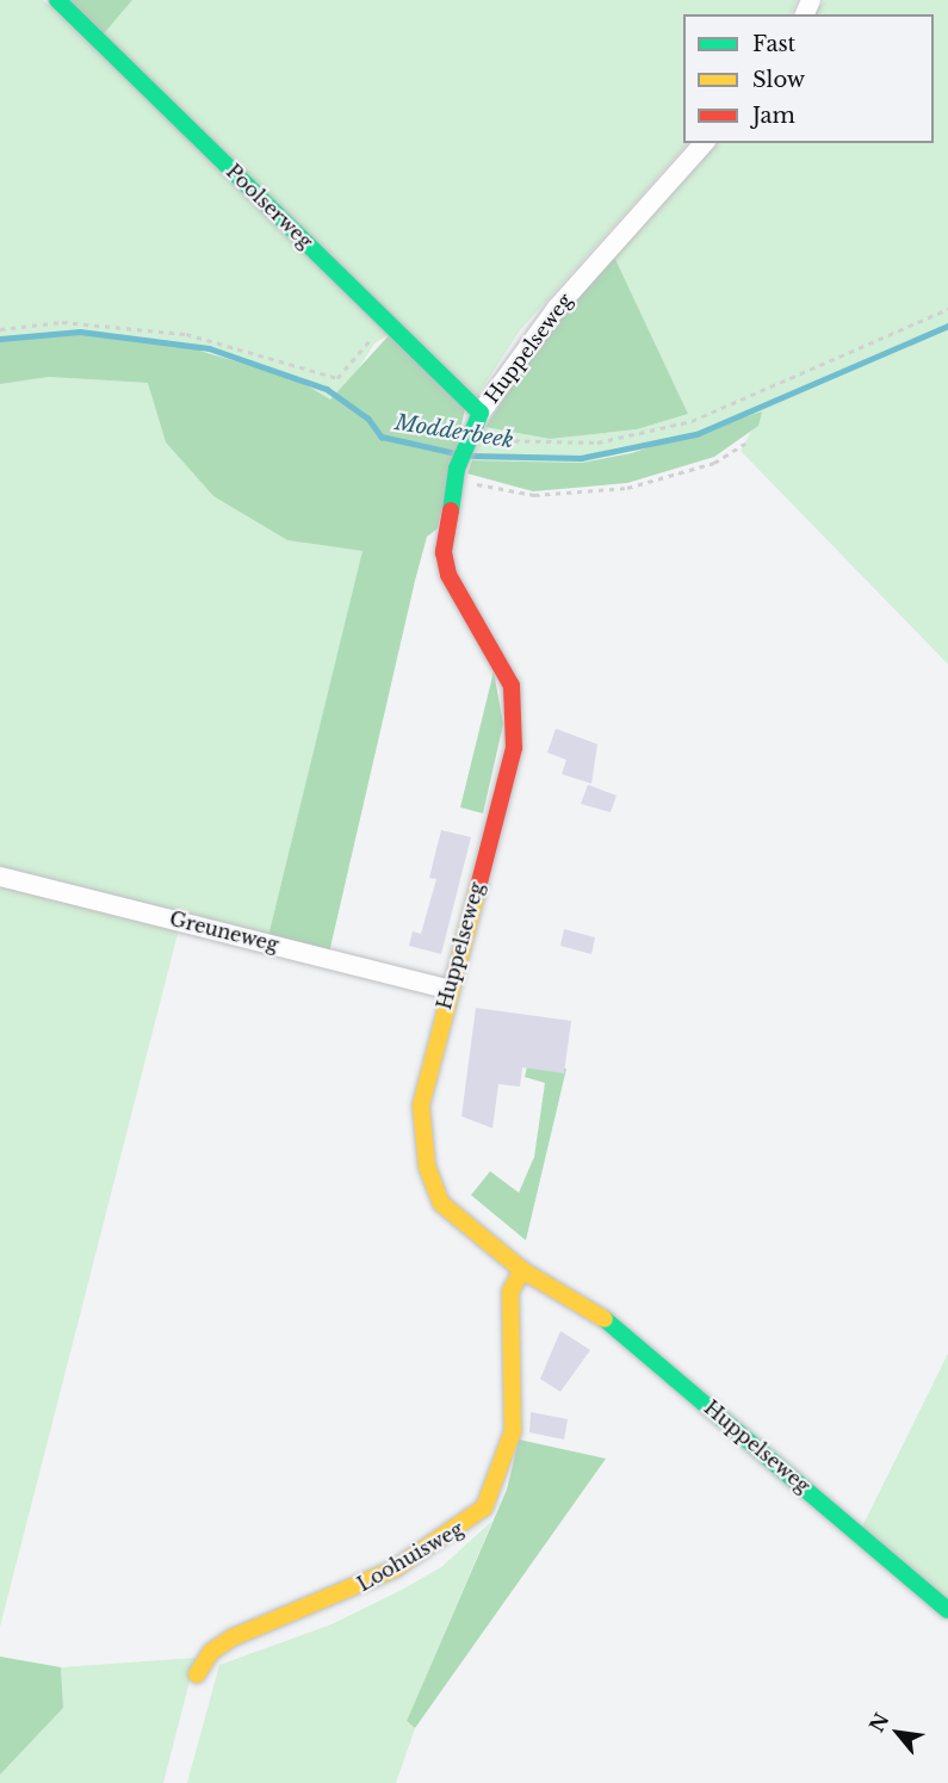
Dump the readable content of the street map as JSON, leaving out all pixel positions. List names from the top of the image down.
{
  "streets": {
    "street": [
      "Poolserweg",
      "Huppelseweg",
      "Greuneweg",
      "Loohuisweg"
    ]
  },
  "crossings": [
    ["Poolserweg", "Huppelseweg"],
    ["Huppelseweg", "Greuneweg"],
    ["Huppelseweg", "Loohuisweg"]
  ],
  "water": ["Modderbeek"],
  "legend": ["Fast", "Slow", "Jam"],
  "north": "top left"
}
